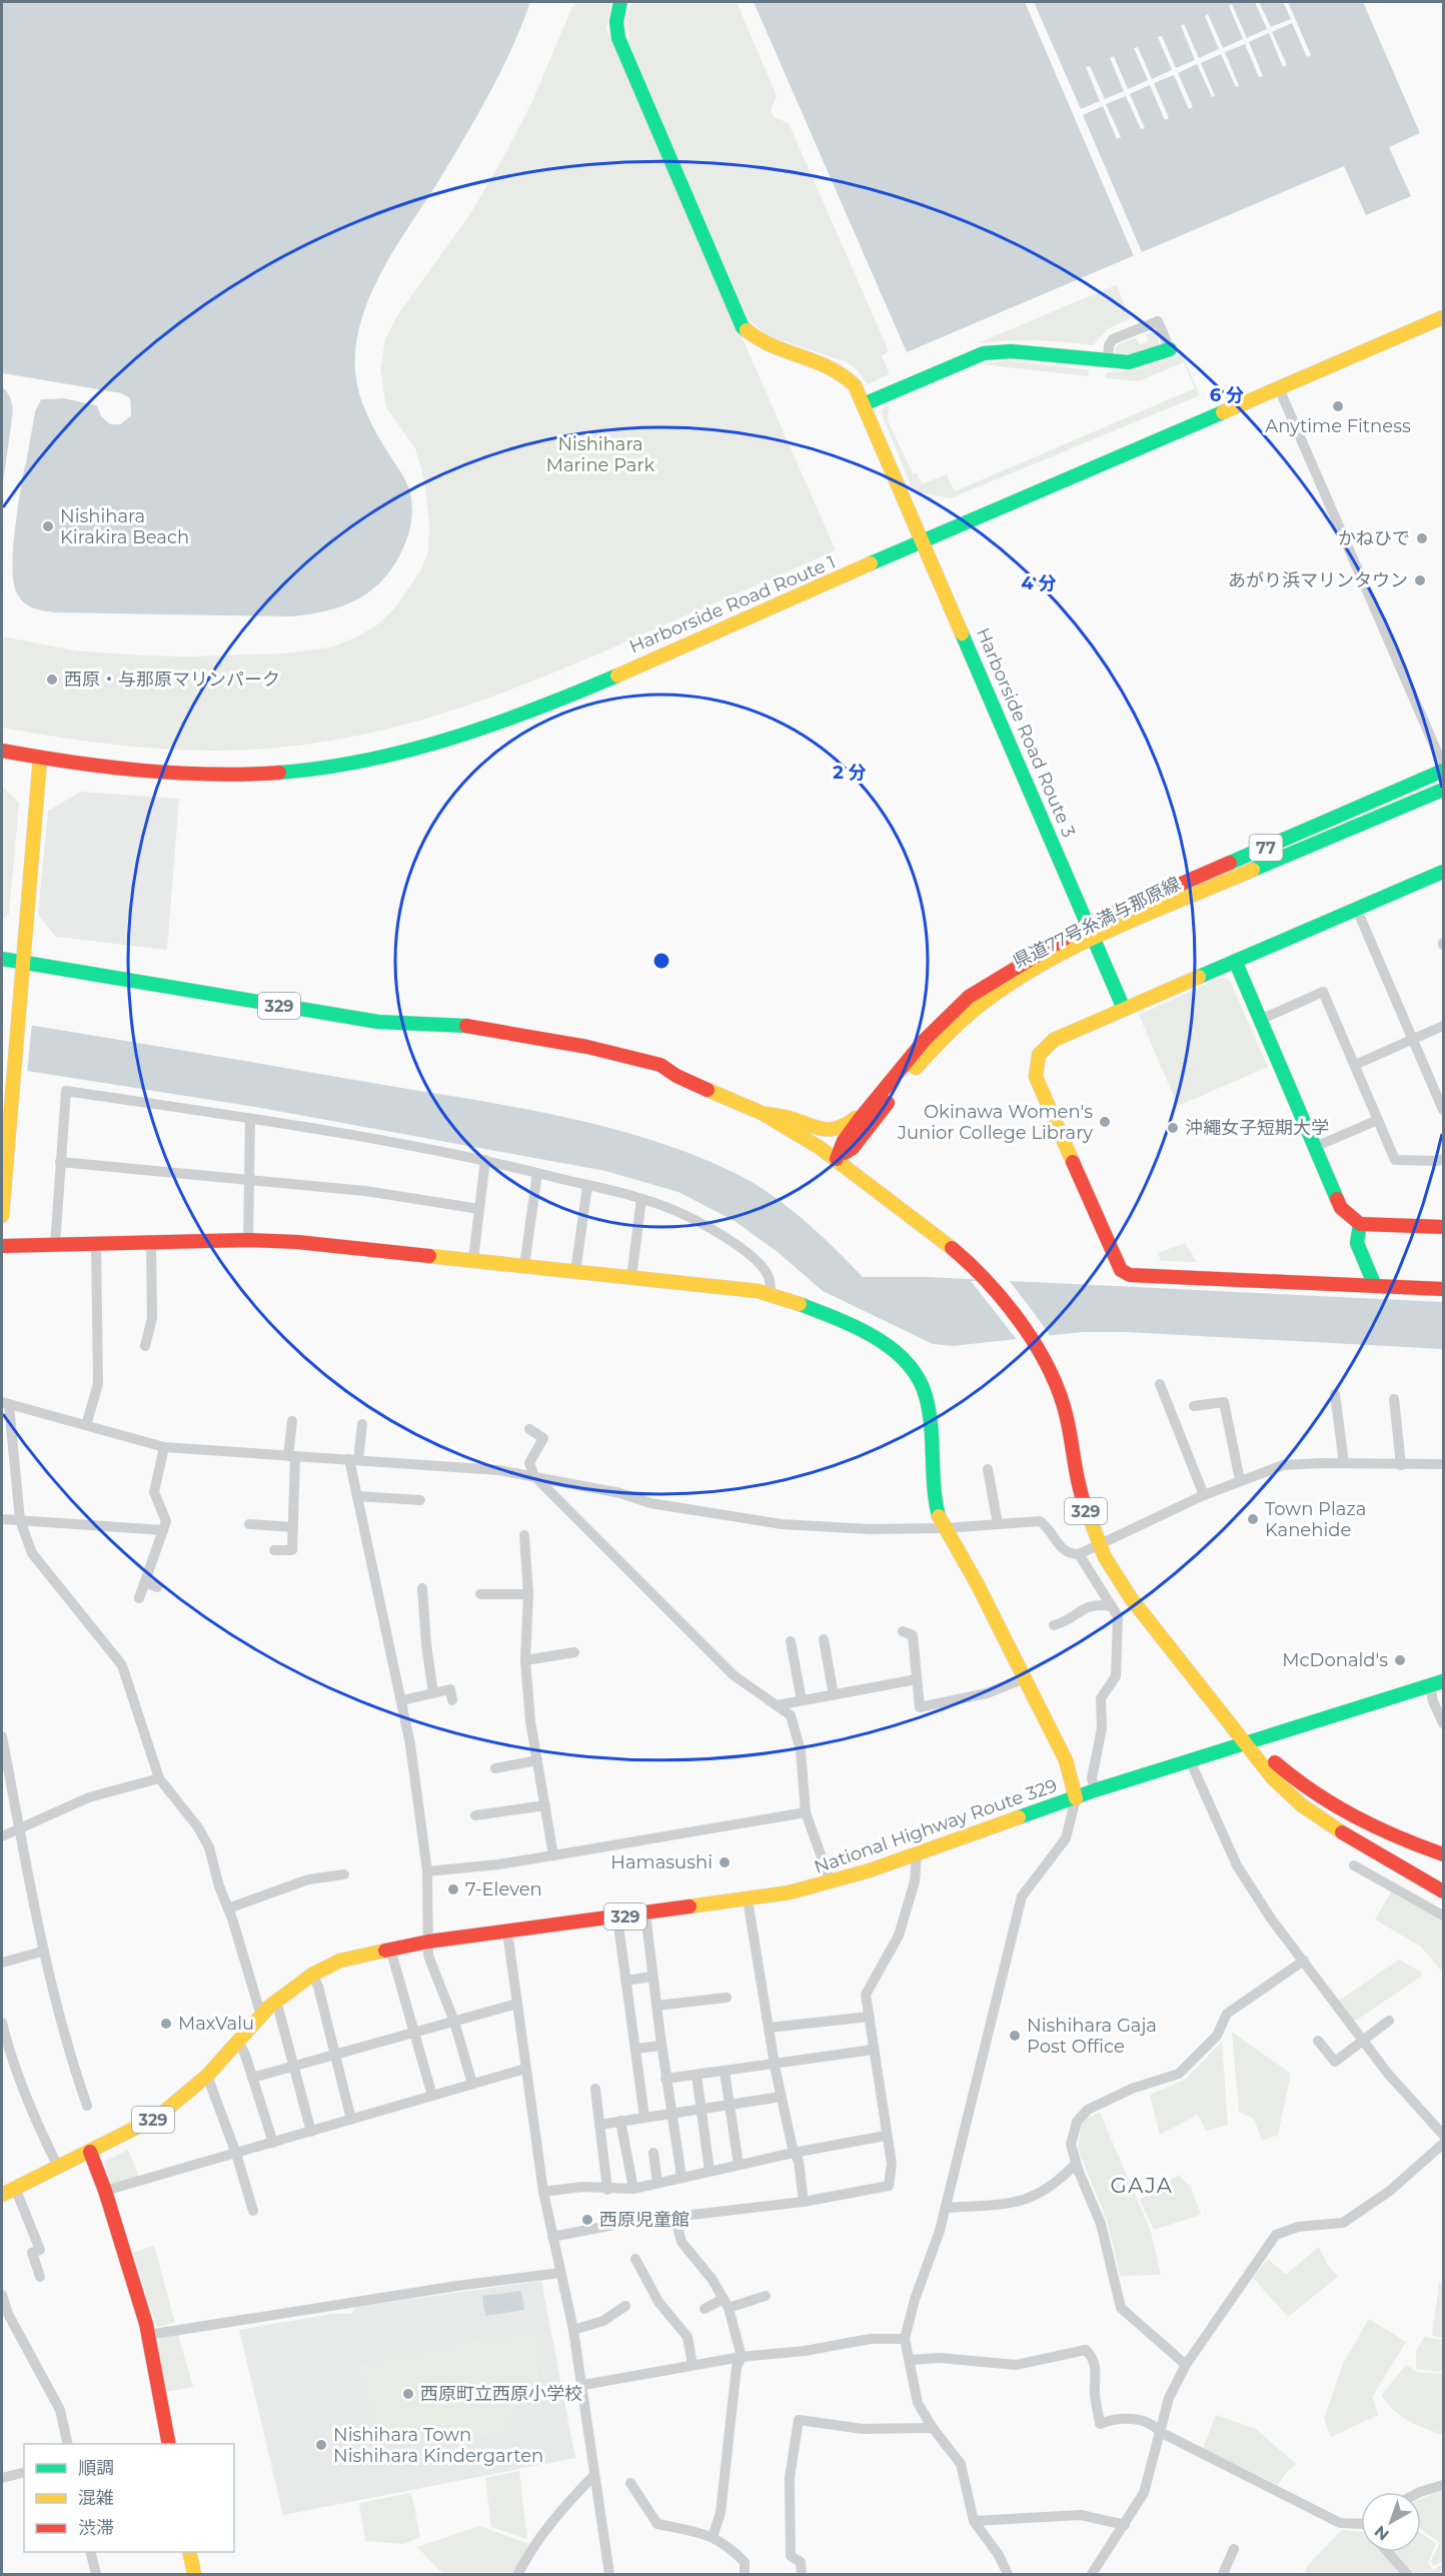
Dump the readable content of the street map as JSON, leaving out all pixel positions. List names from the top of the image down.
{
  "streets": {
    "main road": [
      "Harborside Road Route 1",
      "Harborside Road Route 3",
      "77",
      "県道77号糸満与那原線",
      "329",
      "National Highway Route 329"
    ]
  },
  "crossings": [
    ["Harborside Road Route 1", "Harborside Road Route 3"],
    ["Harborside Road Route 3", "県道77号糸満与那原線"],
    ["県道77号糸満与那原線", "329"],
    ["329", "National Highway Route 329"]
  ],
  "districts": ["GAJA"],
  "parks": ["Nishihara Marine Park"],
  "places": [
    "Anytime Fitness",
    "Nishihara Kirakira Beach",
    "かねひで",
    "あがり浜マリンタウン",
    "西原・与那原マリンパーク",
    "Okinawa Women's Junior College Library",
    "沖繩女子短期大学",
    "Town Plaza Kanehide",
    "McDonald's",
    "Hamasushi",
    "7-Eleven",
    "MaxValu",
    "Nishihara Gaja Post Office",
    "西原児童館",
    "西原町立西原小学校",
    "Nishihara Town Nishihara Kindergarten"
  ],
  "legend": ["順調", "混雑", "渋滞"],
  "north": "bottom left",
  "rings": ["6 分", "4 分", "2 分"]
}
